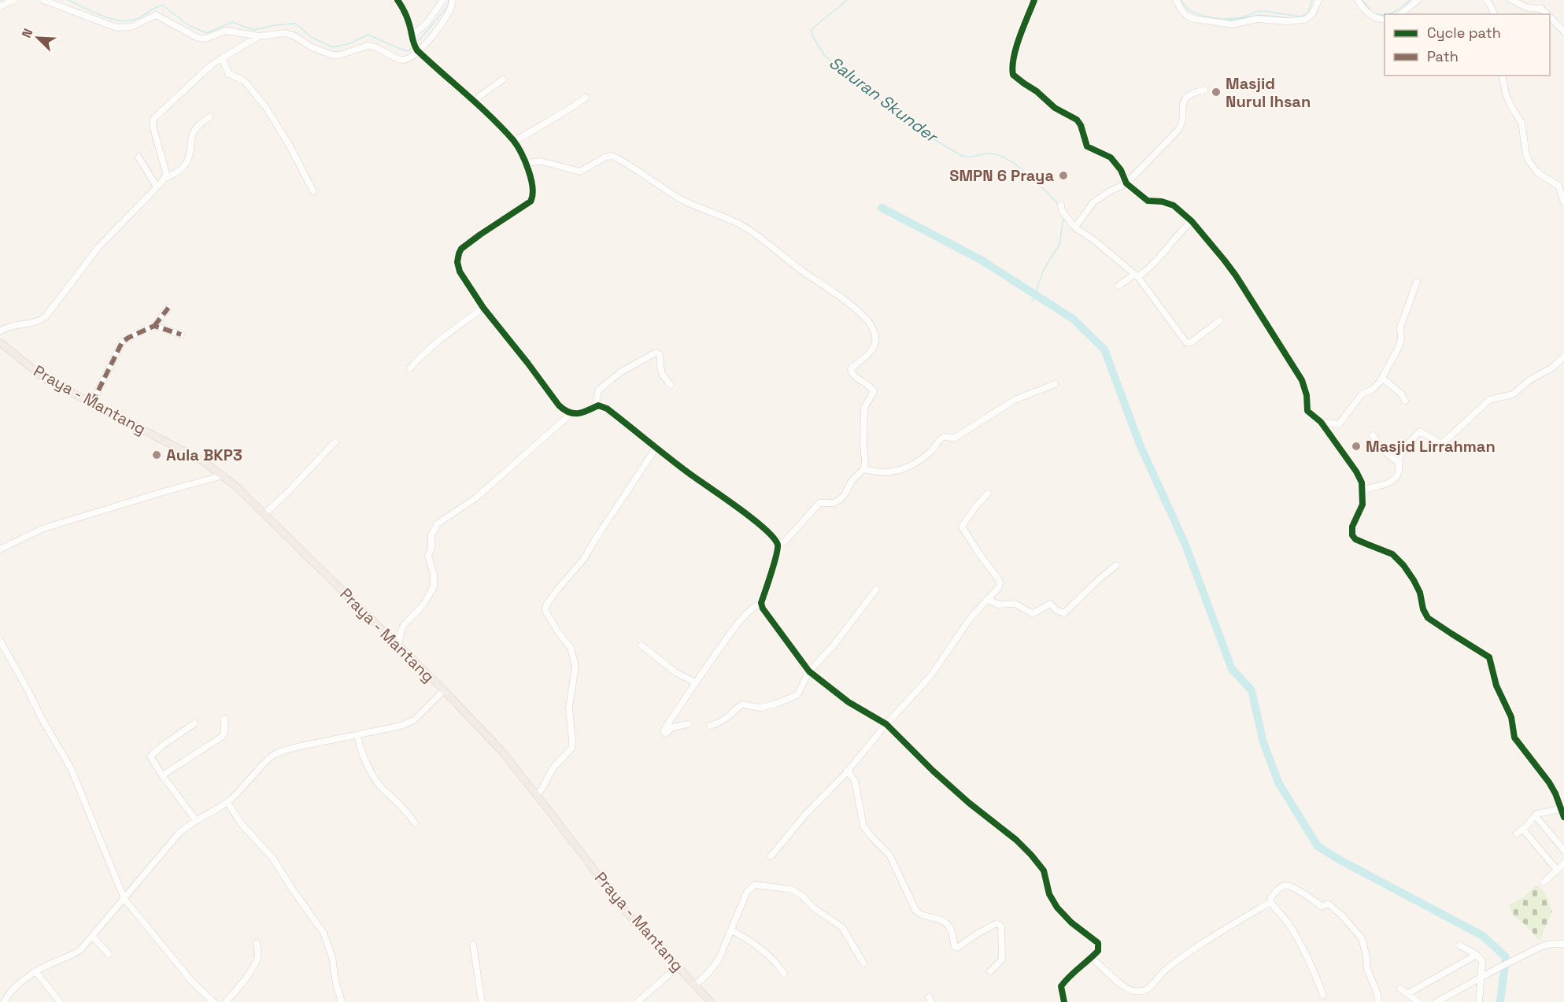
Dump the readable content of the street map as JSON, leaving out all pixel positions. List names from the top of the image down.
{
  "streets": {
    "main road": ["Praya - Mantang"]
  },
  "water": ["Saluran Skunder"],
  "places": [
    "Masjid Nurul Ihsan",
    "SMPN 6 Praya",
    "Masjid Lirrahman",
    "Aula BKP3"
  ],
  "legend": ["Cycle path", "Path"],
  "north": "top left"
}
